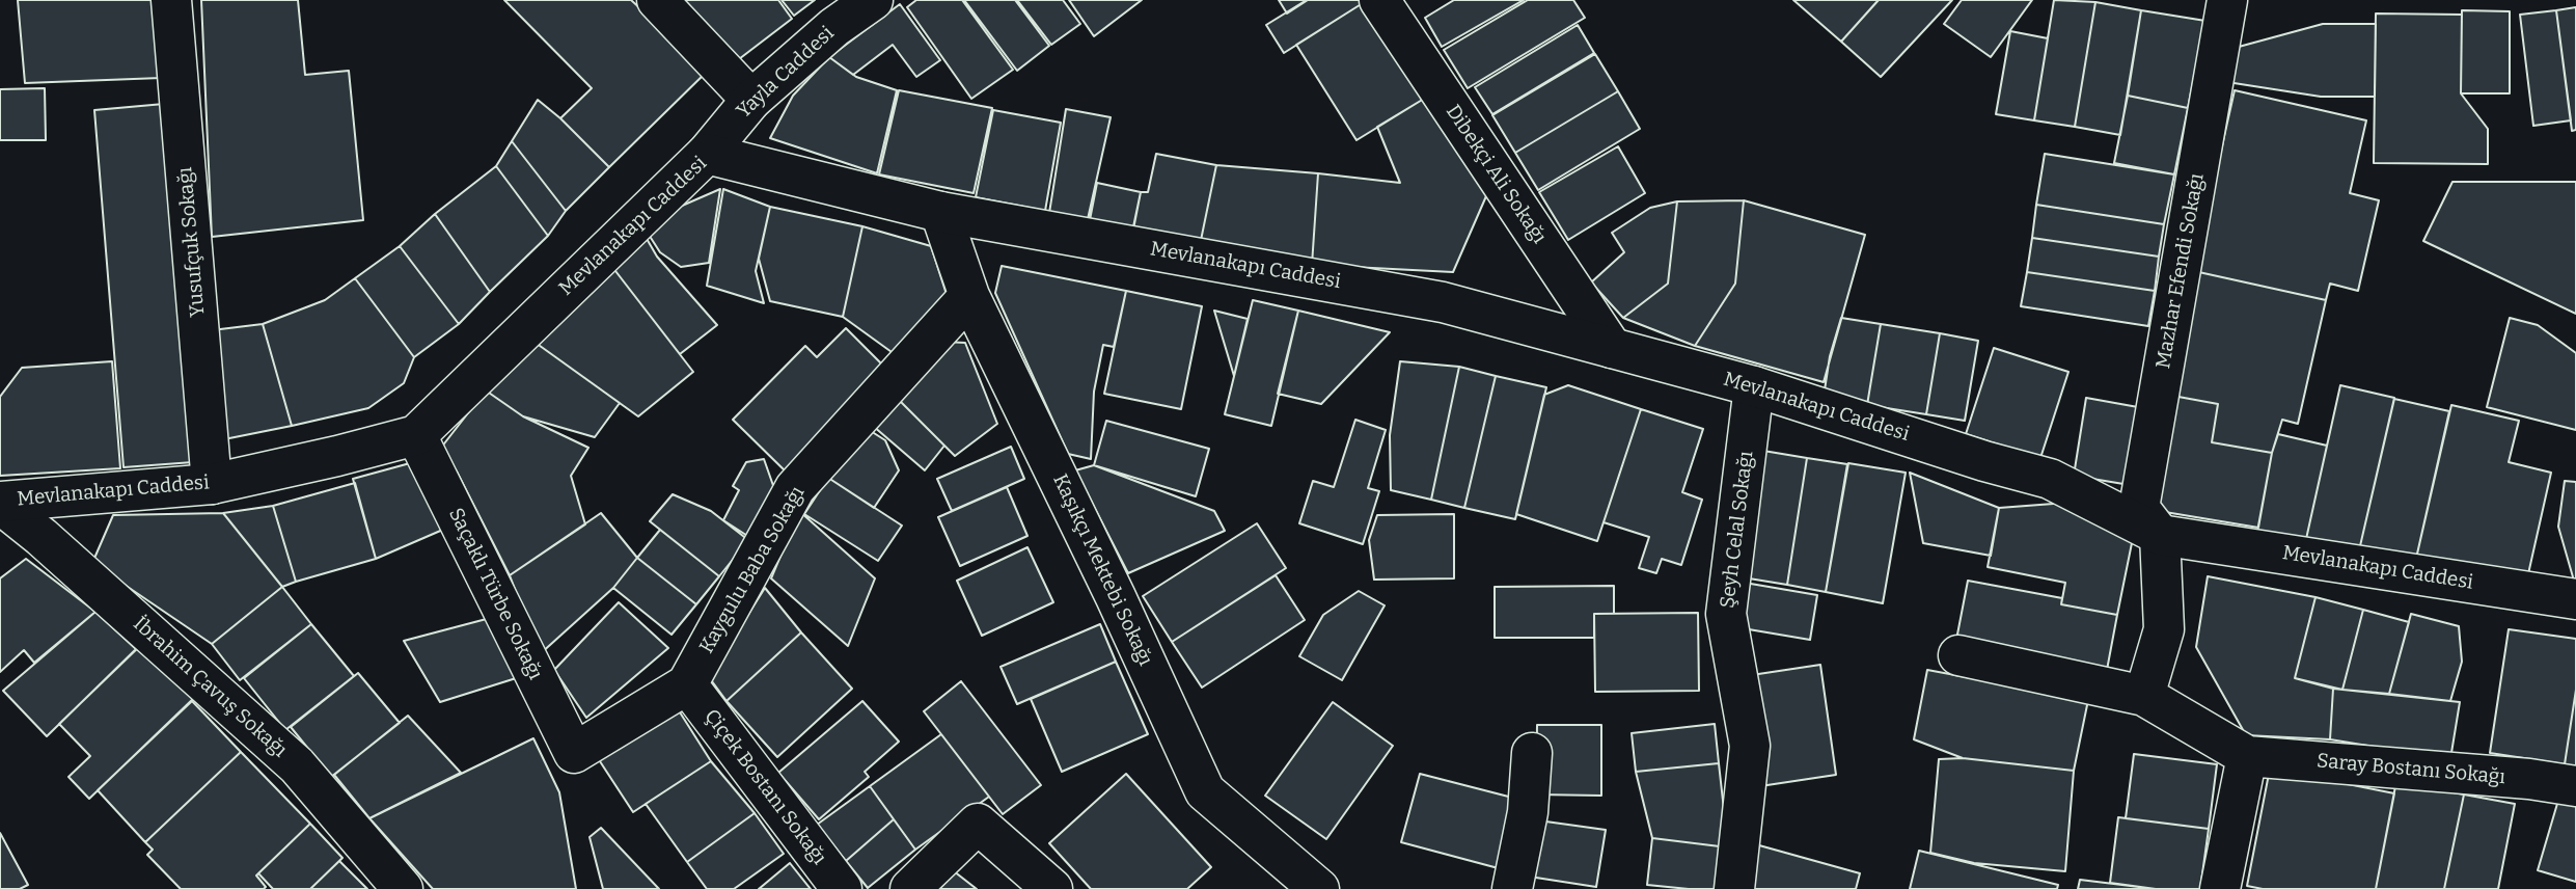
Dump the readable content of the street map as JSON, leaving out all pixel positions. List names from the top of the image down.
{
  "streets": {
    "street": [
      "Yayla Caddesi",
      "Dibekçi Ali Sokağı",
      "Mevlanakapı Caddesi",
      "Yusufçuk Sokağı",
      "Mazhar Efendi Sokağı",
      "Şeyh Celal Sokağı",
      "Kaygulu Baba Sokağı",
      "Kaşıkçı Mektebi Sokağı",
      "Saçaklı Türbe Sokağı",
      "İbrahim Çavuş Sokağı",
      "Saray Bostanı Sokağı",
      "Çiçek Bostanı Sokağı"
    ]
  },
  "crossings": [
    ["Yayla Caddesi", "Mevlanakapı Caddesi"],
    ["Dibekçi Ali Sokağı", "Mevlanakapı Caddesi"],
    ["Mevlanakapı Caddesi", "Yusufçuk Sokağı"],
    ["Mevlanakapı Caddesi", "Mazhar Efendi Sokağı"],
    ["Mevlanakapı Caddesi", "Şeyh Celal Sokağı"],
    ["Mevlanakapı Caddesi", "Kaşıkçı Mektebi Sokağı"],
    ["Mevlanakapı Caddesi", "Saçaklı Türbe Sokağı"],
    ["Mevlanakapı Caddesi", "İbrahim Çavuş Sokağı"],
    ["Kaygulu Baba Sokağı", "Kaşıkçı Mektebi Sokağı"],
    ["Kaygulu Baba Sokağı", "Saçaklı Türbe Sokağı"],
    ["Kaygulu Baba Sokağı", "Çiçek Bostanı Sokağı"]
  ]
}
